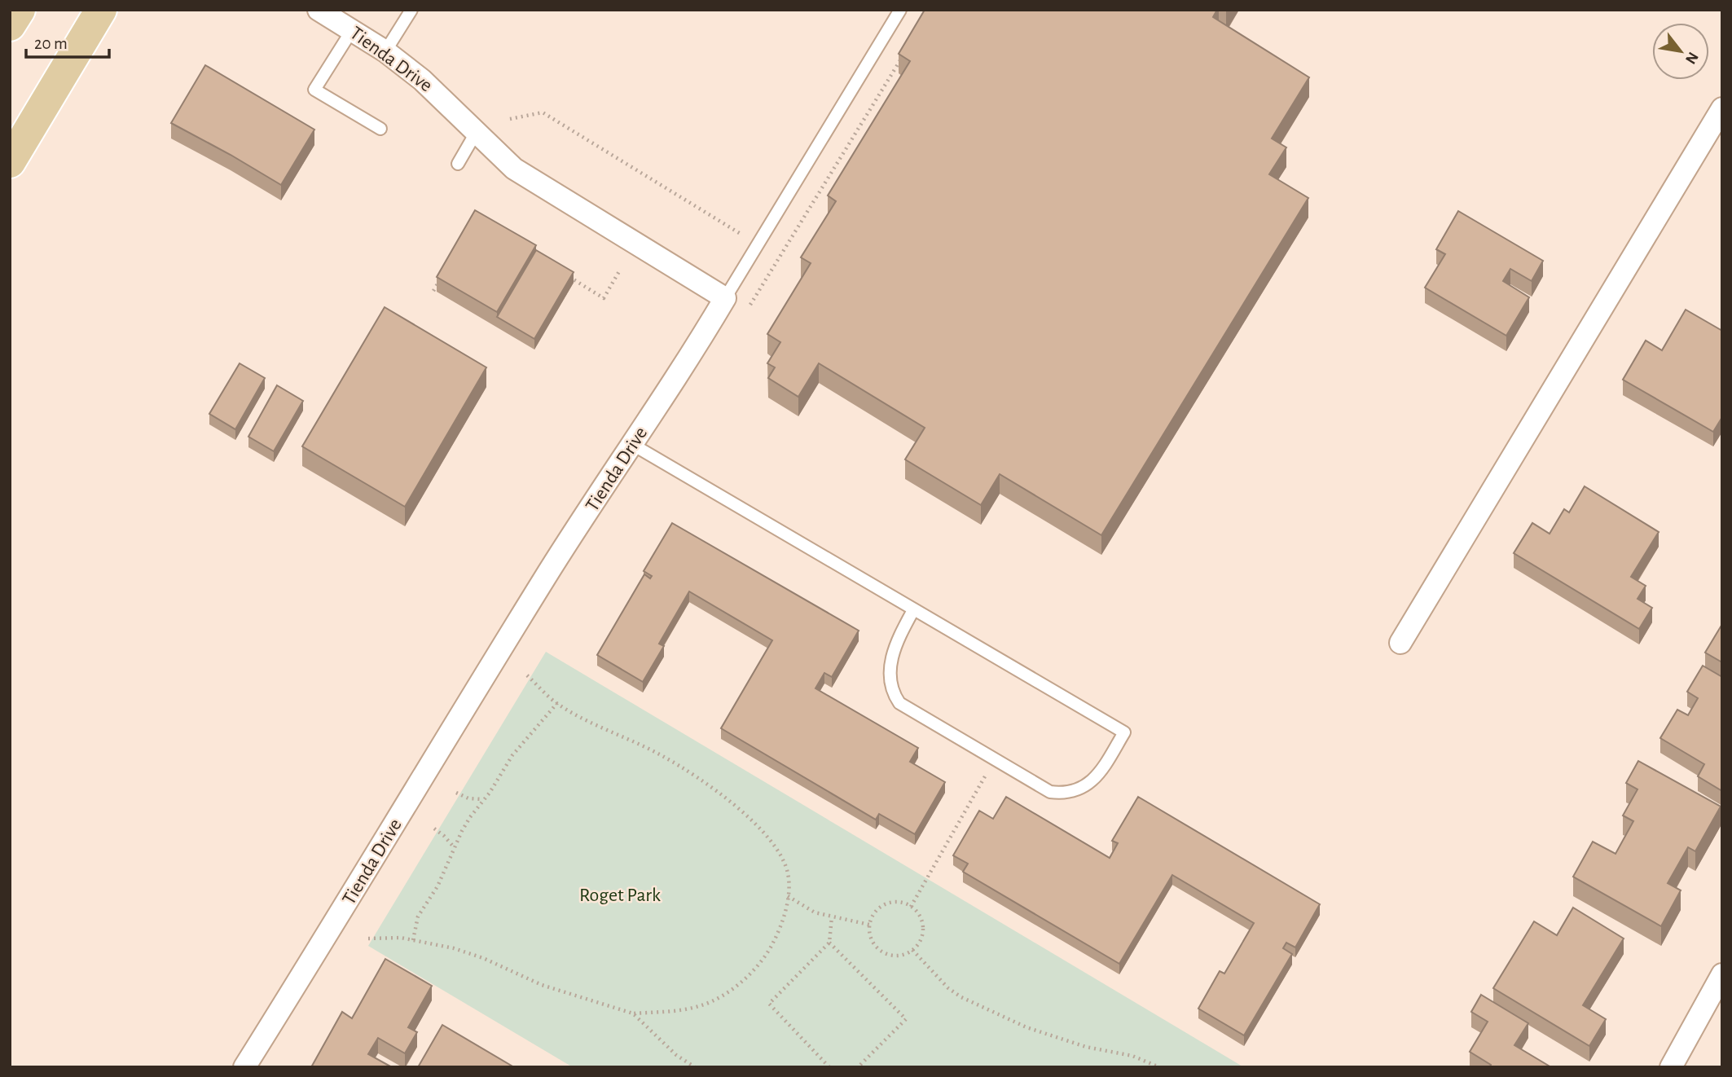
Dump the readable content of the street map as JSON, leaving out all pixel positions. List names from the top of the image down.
{
  "streets": {
    "street": ["Tienda Drive"]
  },
  "parks": ["Roget Park"],
  "scale_bar": "20 m",
  "north": "bottom right"
}
